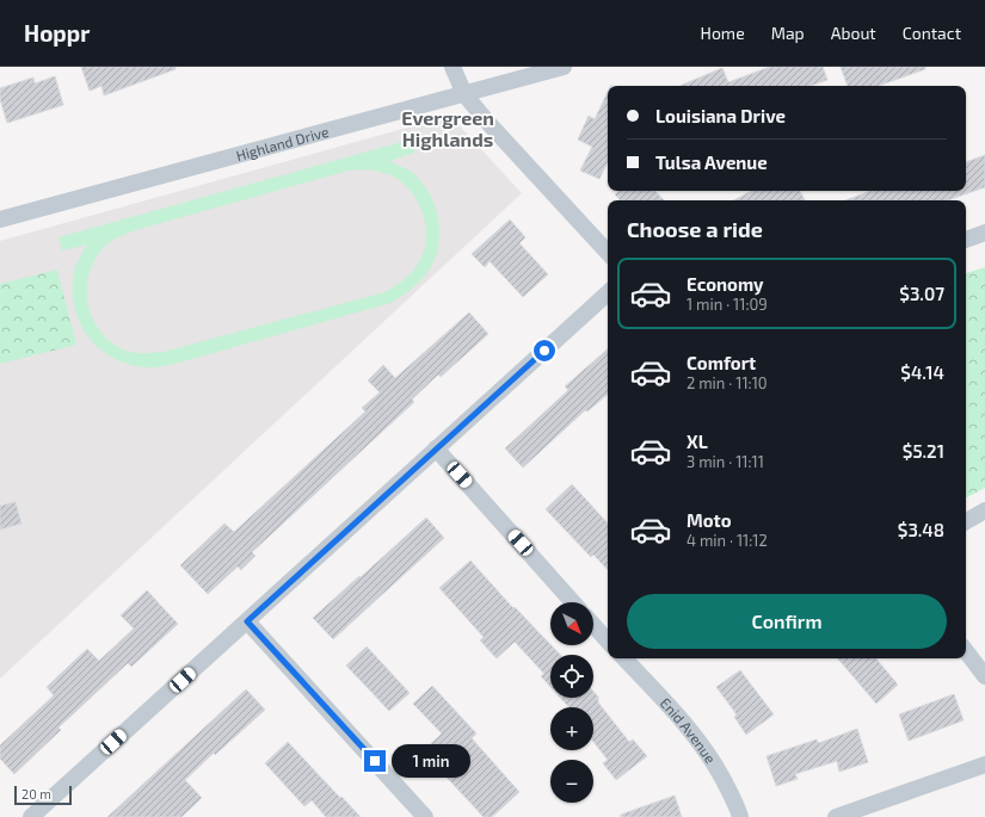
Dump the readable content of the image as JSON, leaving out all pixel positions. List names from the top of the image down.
{
  "streets": {
    "street": ["Highland Drive", "Enid Avenue"]
  },
  "districts": ["Evergreen Highlands"],
  "scale_bar": "20 m",
  "north": "bottom right",
  "page": {
    "header": "Hoppr",
    "nav": [
      "Home",
      "Map",
      "About",
      "Contact"
    ],
    "banner": ["Louisiana Drive", "Tulsa Avenue"],
    "heading": "Choose a ride",
    "list": [
      {
        "name": "Economy",
        "note": "1 min · 11:09",
        "value": "$3.07"
      },
      {
        "name": "Comfort",
        "note": "2 min · 11:10",
        "value": "$4.14"
      },
      {
        "name": "XL",
        "note": "3 min · 11:11",
        "value": "$5.21"
      },
      {
        "name": "Moto",
        "note": "4 min · 11:12",
        "value": "$3.48"
      }
    ],
    "buttons": "Confirm",
    "map_buttons": ["+", "−"],
    "bubble": "1 min",
    "scale": "20 m"
  }
}
